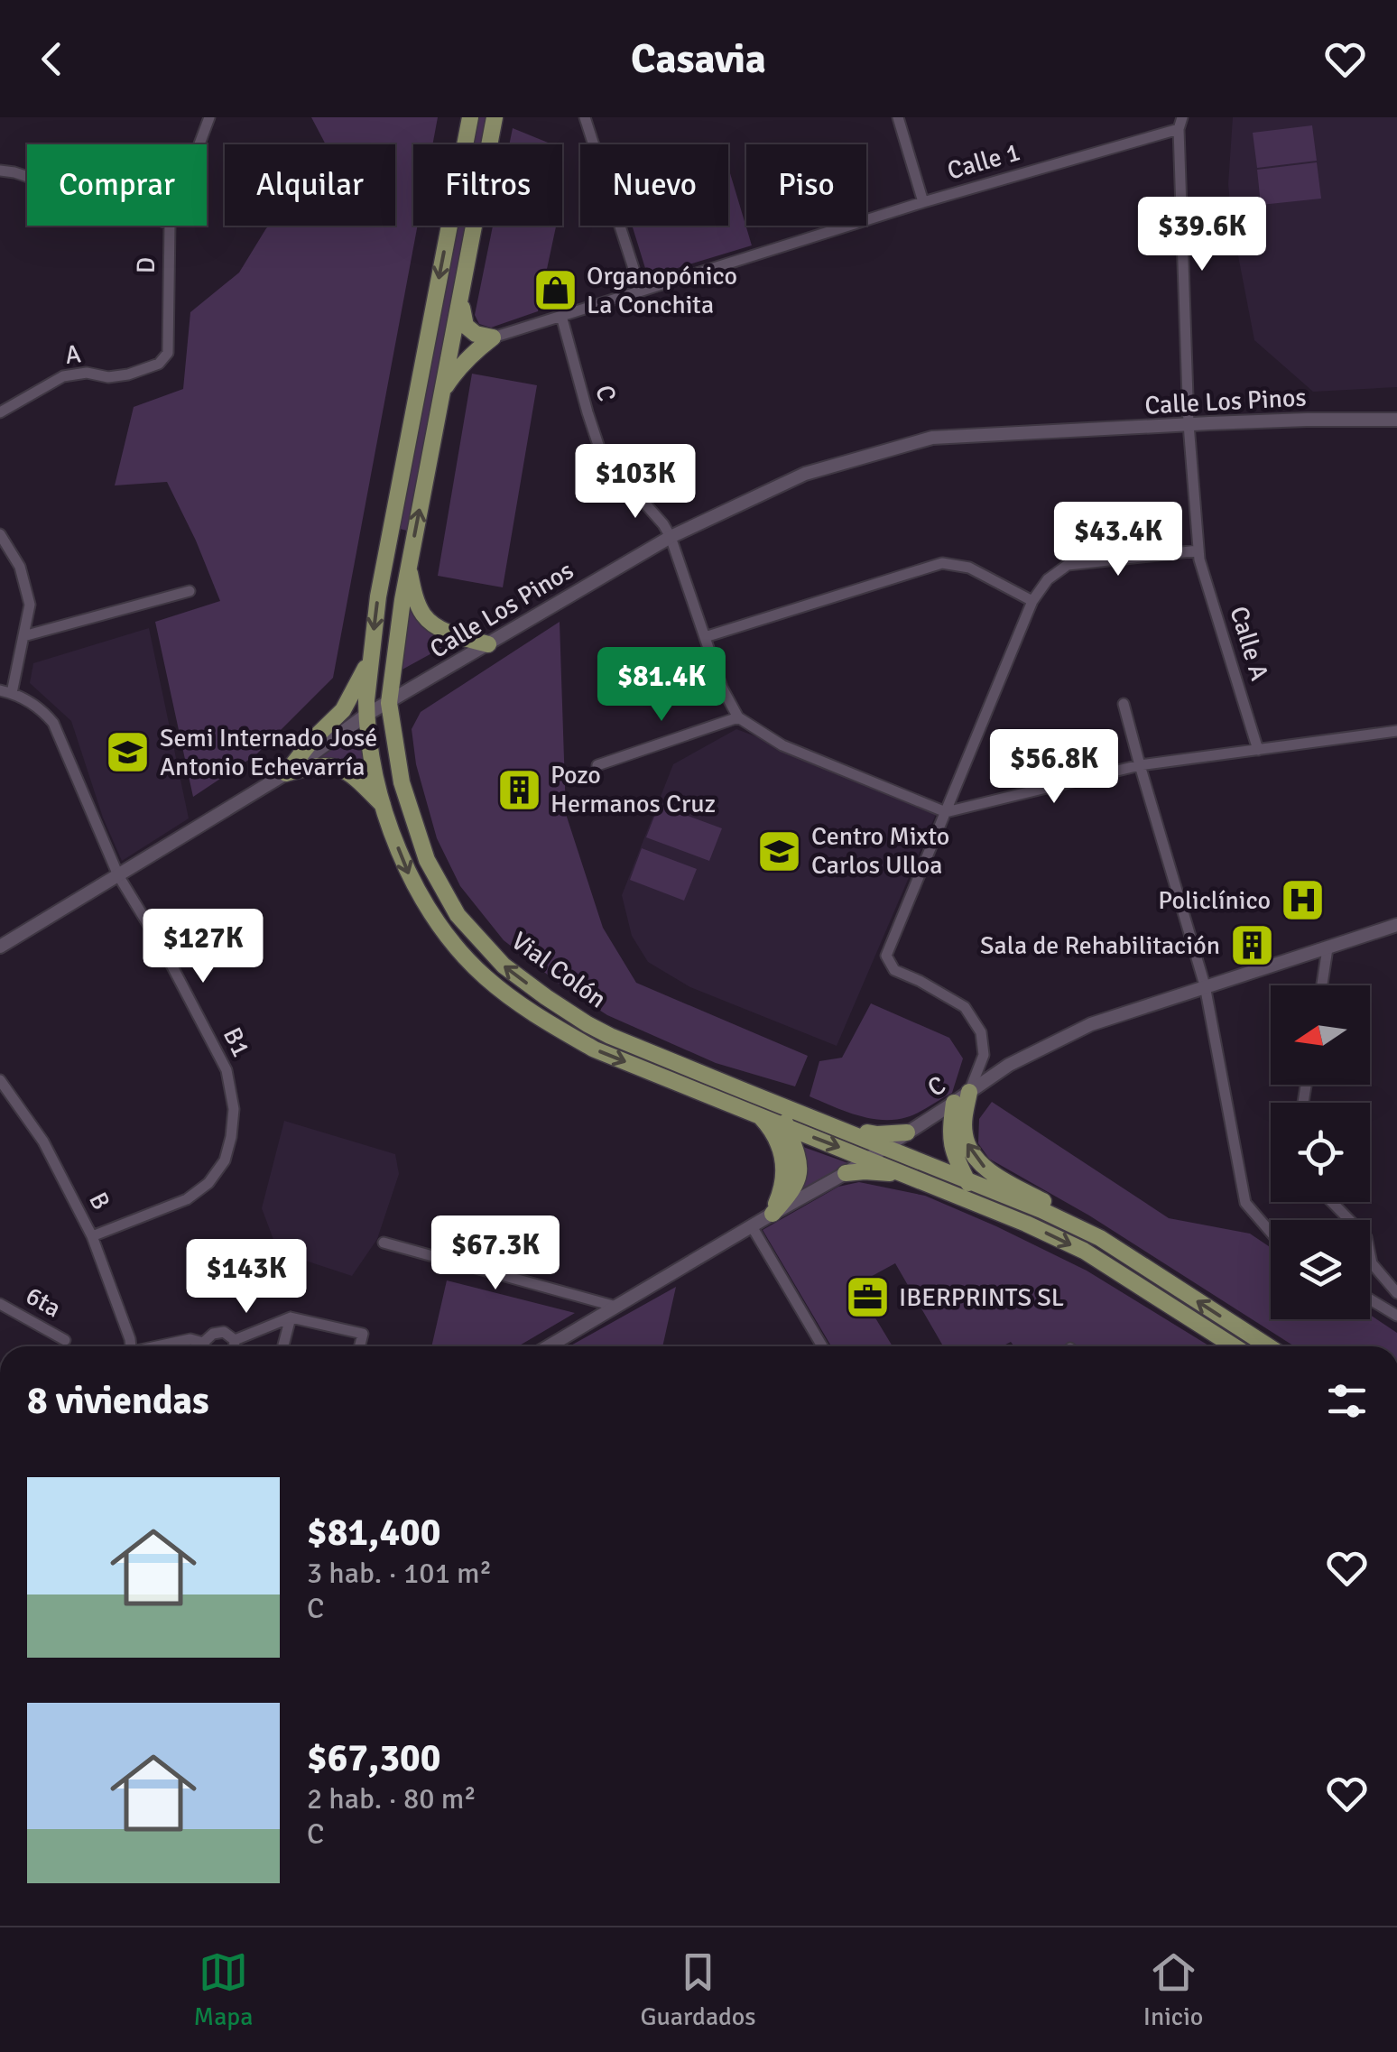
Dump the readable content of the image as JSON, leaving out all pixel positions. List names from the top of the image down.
{
  "streets": {
    "main road": ["Vial Colón"],
    "street": [
      "Calle 1",
      "D",
      "A",
      "C",
      "Calle Los Pinos",
      "Calle A",
      "B1",
      "B",
      "6ta"
    ]
  },
  "crossings": [
    ["Calle 1", "C"],
    ["Calle 1", "Calle A"],
    ["D", "A"],
    ["C", "Calle Los Pinos"],
    ["C", "Vial Colón"],
    ["Calle Los Pinos", "Calle A"],
    ["Calle Los Pinos", "Vial Colón"],
    ["Calle Los Pinos", "B1"],
    ["B1", "B"]
  ],
  "places": {
    "shop": ["Organopónico La Conchita"],
    "school or university": ["Semi Internado José Antonio Echevarría", "Centro Mixto Carlos Ulloa"],
    "building": ["Pozo Hermanos Cruz", "Sala de Rehabilitación"],
    "hospital": ["Policlínico"],
    "office": ["IBERPRINTS SL"]
  },
  "north": "left",
  "page": {
    "header": "Casavia",
    "chip": [
      "Comprar",
      "Alquilar",
      "Filtros",
      "Nuevo",
      "Piso"
    ],
    "price": [
      "$39.6K",
      "$103K",
      "$43.4K",
      "$81.4K",
      "$56.8K",
      "$127K",
      "$67.3K",
      "$143K"
    ],
    "heading": "8 viviendas",
    "list": [
      {
        "name": "$81,400",
        "note": "3 hab. · 101 m² · C"
      },
      {
        "name": "$67,300",
        "note": "2 hab. · 80 m² · C"
      }
    ],
    "tabs": ["Mapa", "Guardados", "Inicio"]
  }
}
